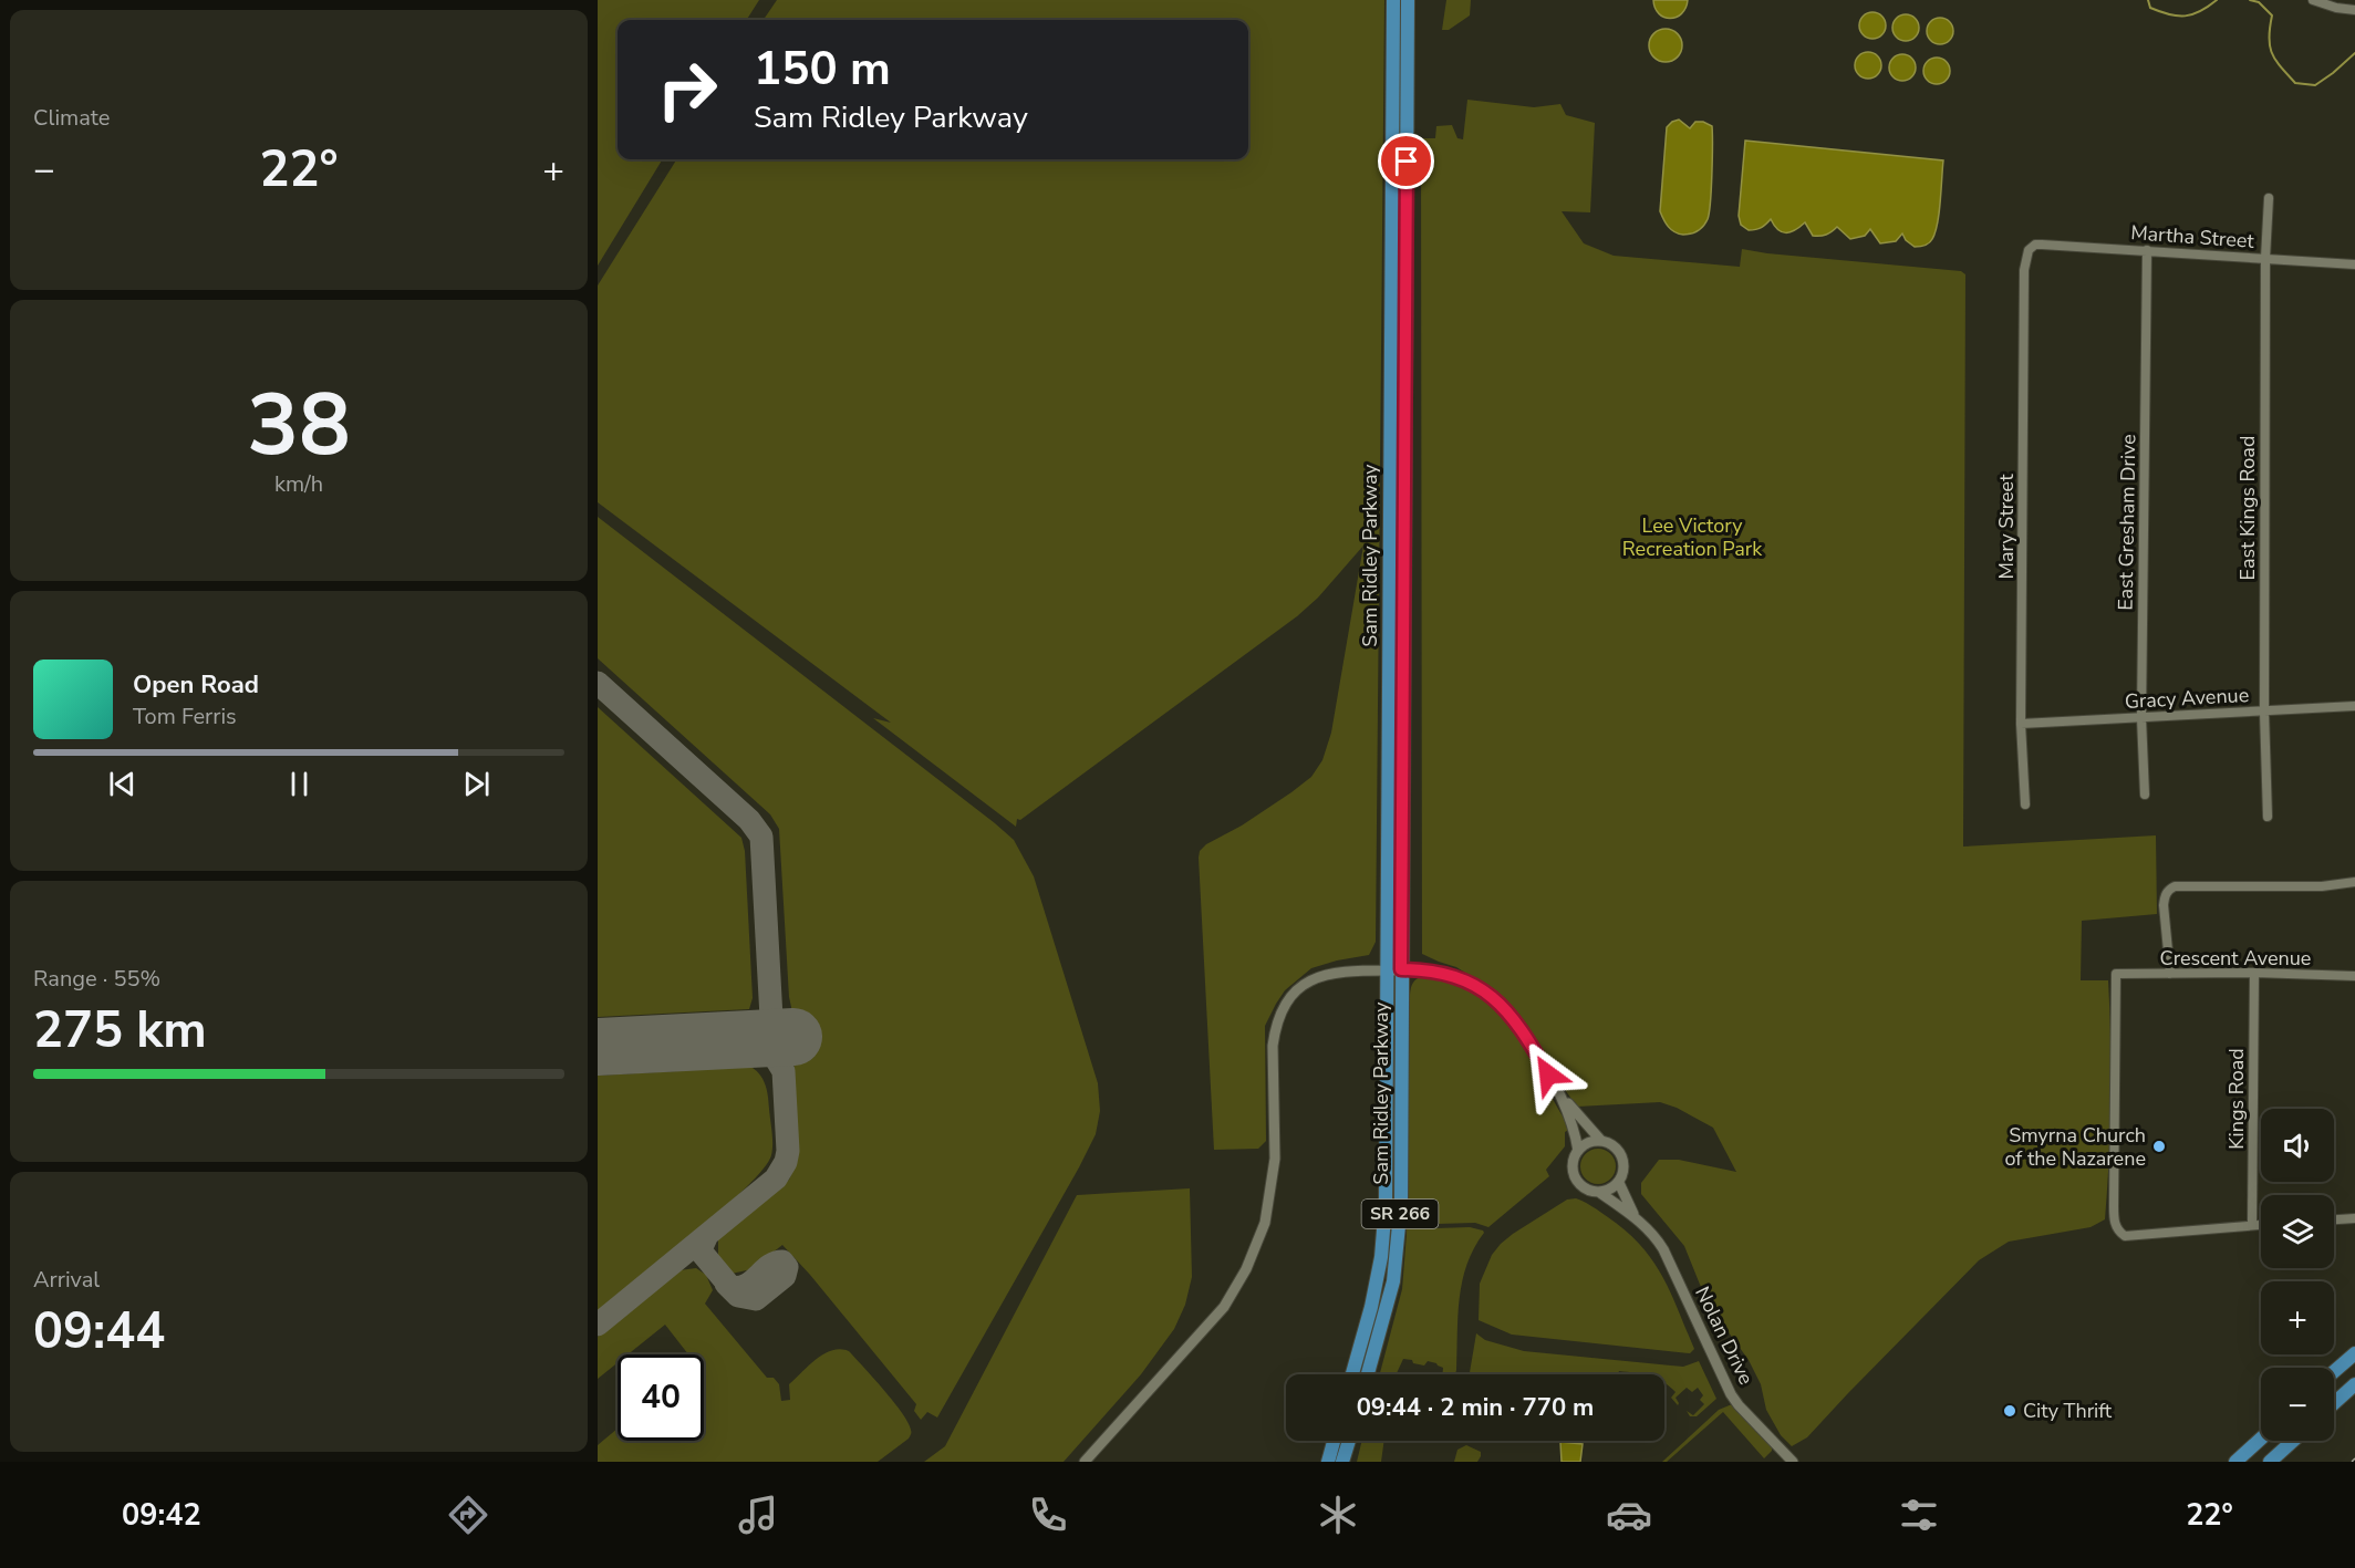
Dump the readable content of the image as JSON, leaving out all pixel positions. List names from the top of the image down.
{
  "streets": {
    "main road": ["Sam Ridley Parkway", "SR 266"],
    "street": [
      "Martha Street",
      "East Kings Road",
      "East Gresham Drive",
      "Mary Street",
      "Gracy Avenue",
      "Crescent Avenue",
      "Kings Road",
      "Nolan Drive"
    ]
  },
  "crossings": [
    ["Martha Street", "East Kings Road"],
    ["Martha Street", "East Gresham Drive"],
    ["Martha Street", "Mary Street"],
    ["East Kings Road", "Gracy Avenue"],
    ["East Gresham Drive", "Gracy Avenue"],
    ["Mary Street", "Gracy Avenue"],
    ["Crescent Avenue", "Kings Road"]
  ],
  "parks": ["Lee Victory Recreation Park"],
  "places": ["Smyrna Church of the Nazarene", "City Thrift"],
  "page": {
    "tile": [
      "Climate",
      ["38", "km/h"],
      ["Range · 55%", "275 km"],
      ["Arrival", "09:44"]
    ],
    "turn": ["150 m", "Sam Ridley Parkway"],
    "heat": ["−", "22°", "+"],
    "song": ["Open Road", "Tom Ferris"],
    "map_buttons": ["+", "−"],
    "limit": "40",
    "trip": "09:44 · 2 min · 770 m",
    "tabs": ["09:42", "22°"]
  }
}
